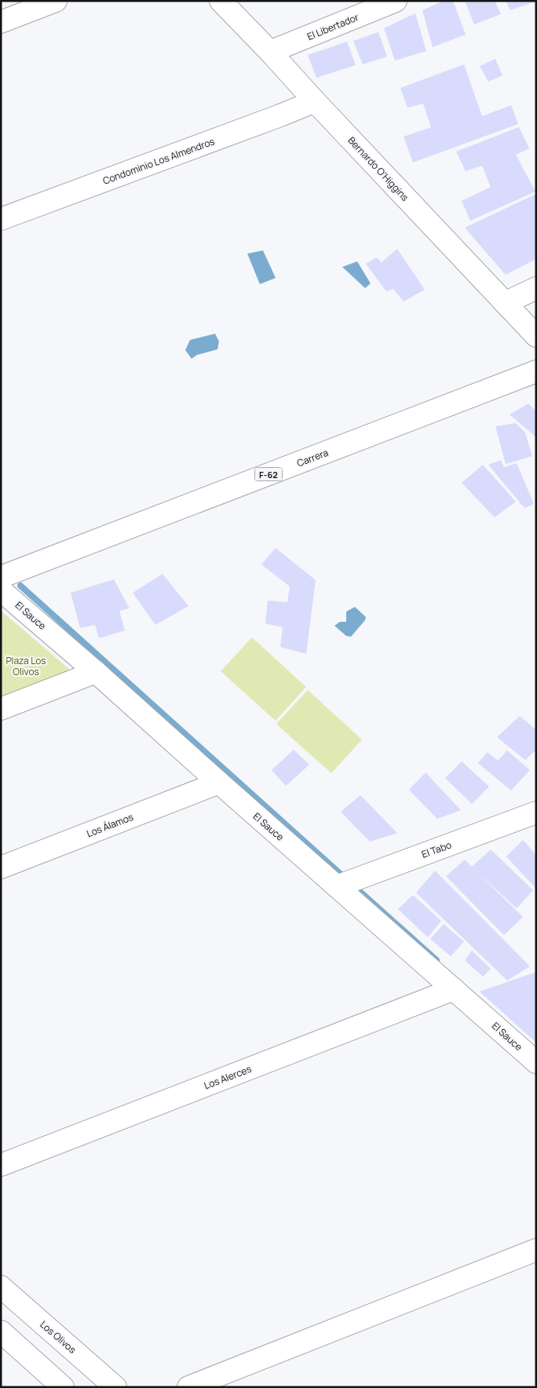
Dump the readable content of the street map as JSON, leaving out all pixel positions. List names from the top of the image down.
{
  "streets": {
    "street": [
      "El Libertador",
      "Condominio Los Almendros",
      "Bernardo O'Higgins",
      "Carrera",
      "F-62",
      "El Sauce",
      "Los Álamos",
      "El Tabo",
      "Los Alerces",
      "Los Olivos"
    ]
  },
  "crossings": [
    ["El Libertador", "Bernardo O'Higgins"],
    ["Condominio Los Almendros", "Bernardo O'Higgins"],
    ["El Sauce", "Los Álamos"],
    ["El Sauce", "El Tabo"],
    ["El Sauce", "Los Alerces"]
  ],
  "parks": ["Plaza Los Olivos"]
}
